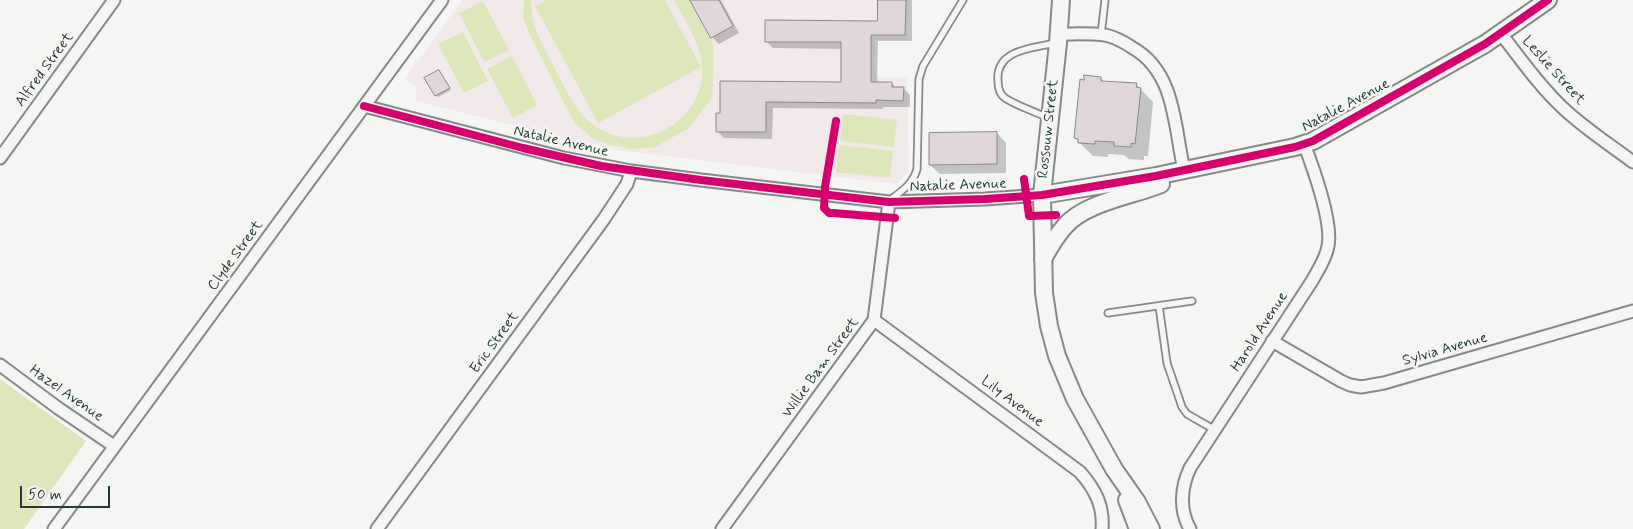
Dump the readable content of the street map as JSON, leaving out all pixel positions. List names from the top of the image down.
{
  "streets": {
    "street": [
      "Alfred Street",
      "Leslie Street",
      "Natalie Avenue",
      "Rossouw Street",
      "Clyde Street",
      "Harold Avenue",
      "Eric Street",
      "Sylvia Avenue",
      "Willie Bam Street",
      "Hazel Avenue",
      "Lily Avenue"
    ]
  },
  "crossings": [
    ["Leslie Street", "Natalie Avenue"],
    ["Natalie Avenue", "Rossouw Street"],
    ["Natalie Avenue", "Clyde Street"],
    ["Natalie Avenue", "Harold Avenue"],
    ["Natalie Avenue", "Eric Street"],
    ["Natalie Avenue", "Willie Bam Street"],
    ["Clyde Street", "Hazel Avenue"],
    ["Harold Avenue", "Sylvia Avenue"],
    ["Willie Bam Street", "Lily Avenue"]
  ],
  "scale_bar": "50 m"
}
